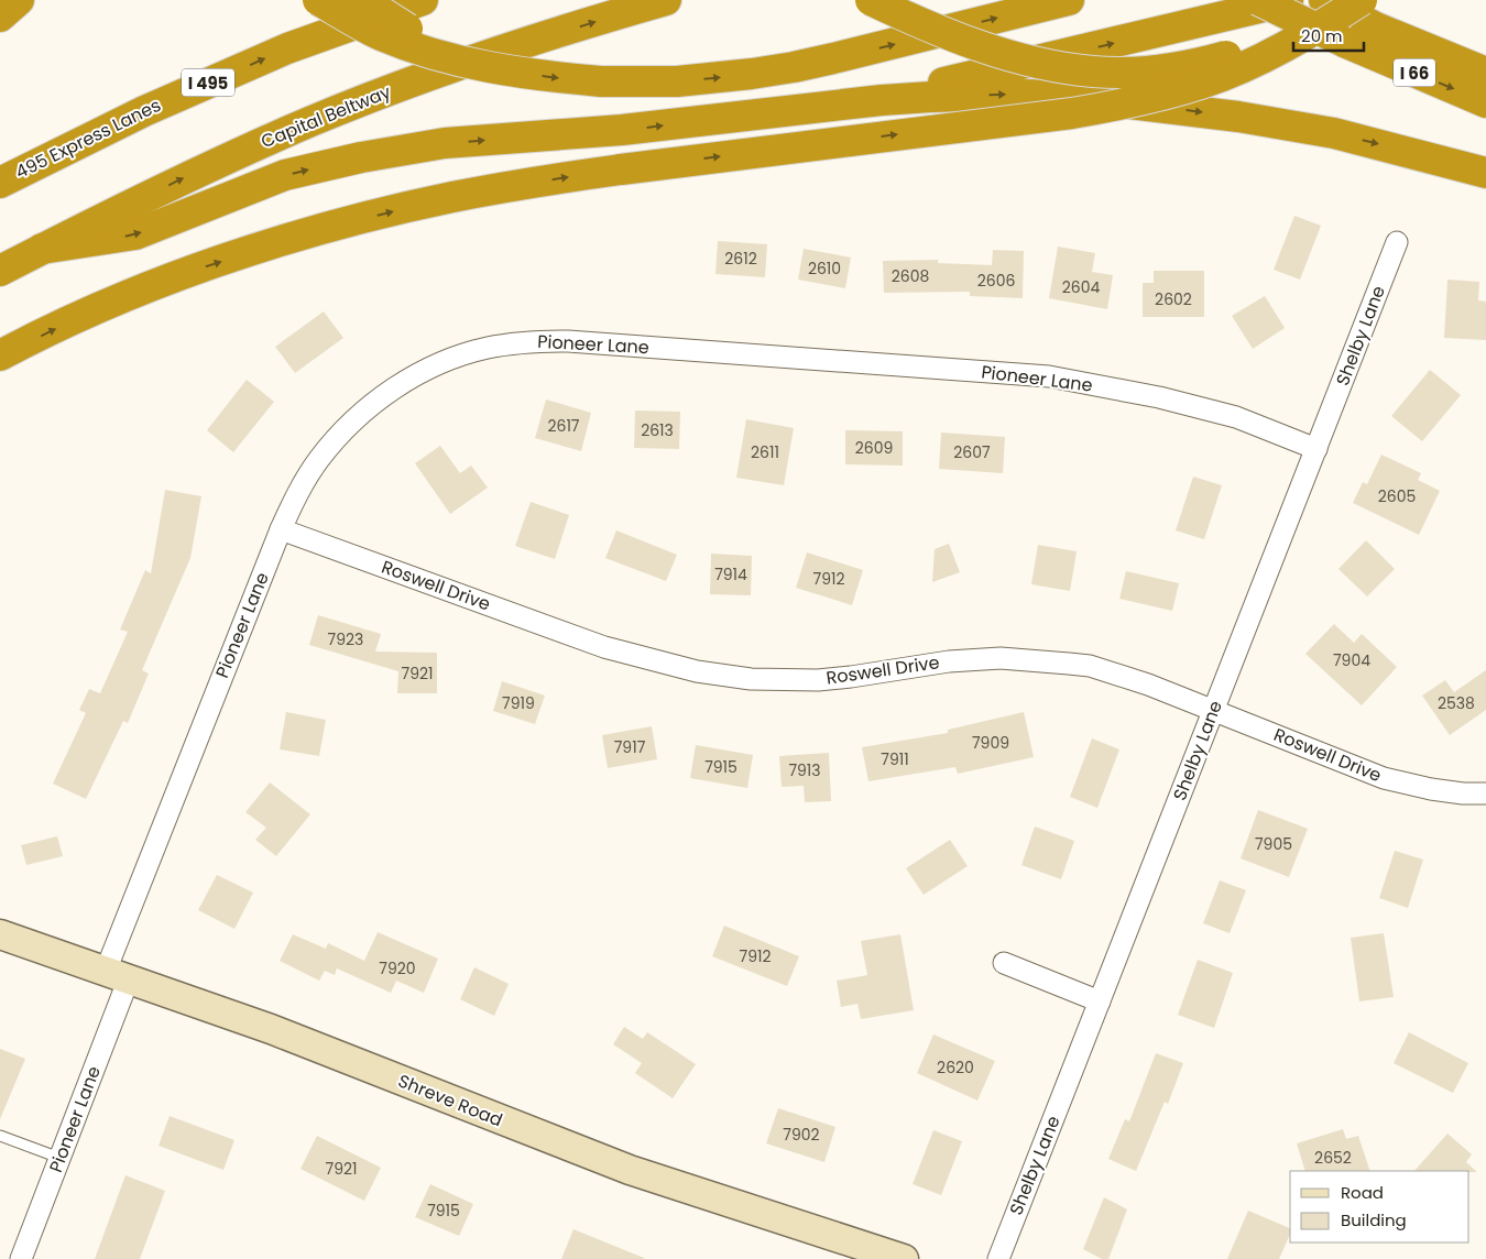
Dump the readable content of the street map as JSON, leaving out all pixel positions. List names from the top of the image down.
{
  "streets": {
    "highway": [
      "I 66",
      "I 495",
      "Capital Beltway",
      "495 Express Lanes"
    ],
    "main road": ["Shreve Road"],
    "street": ["Shelby Lane", "Pioneer Lane", "Roswell Drive"]
  },
  "crossings": [
    ["Shelby Lane", "Pioneer Lane"],
    ["Shelby Lane", "Roswell Drive"],
    ["Pioneer Lane", "Roswell Drive"],
    ["Pioneer Lane", "Shreve Road"]
  ],
  "house_numbers": [
    "2612",
    "2610",
    "2608",
    "2606",
    "2604",
    "2602",
    "2617",
    "2613",
    "2609",
    "2611",
    "2607",
    "2605",
    "7914",
    "7912",
    "7923",
    "7904",
    "7921",
    "7919",
    "2538",
    "7909",
    "7917",
    "7911",
    "7915",
    "7913",
    "7905",
    "7912",
    "7920",
    "2620",
    "7902",
    "2652",
    "7921",
    "7915"
  ],
  "legend": ["Road", "Building"],
  "scale_bar": "20 m"
}
